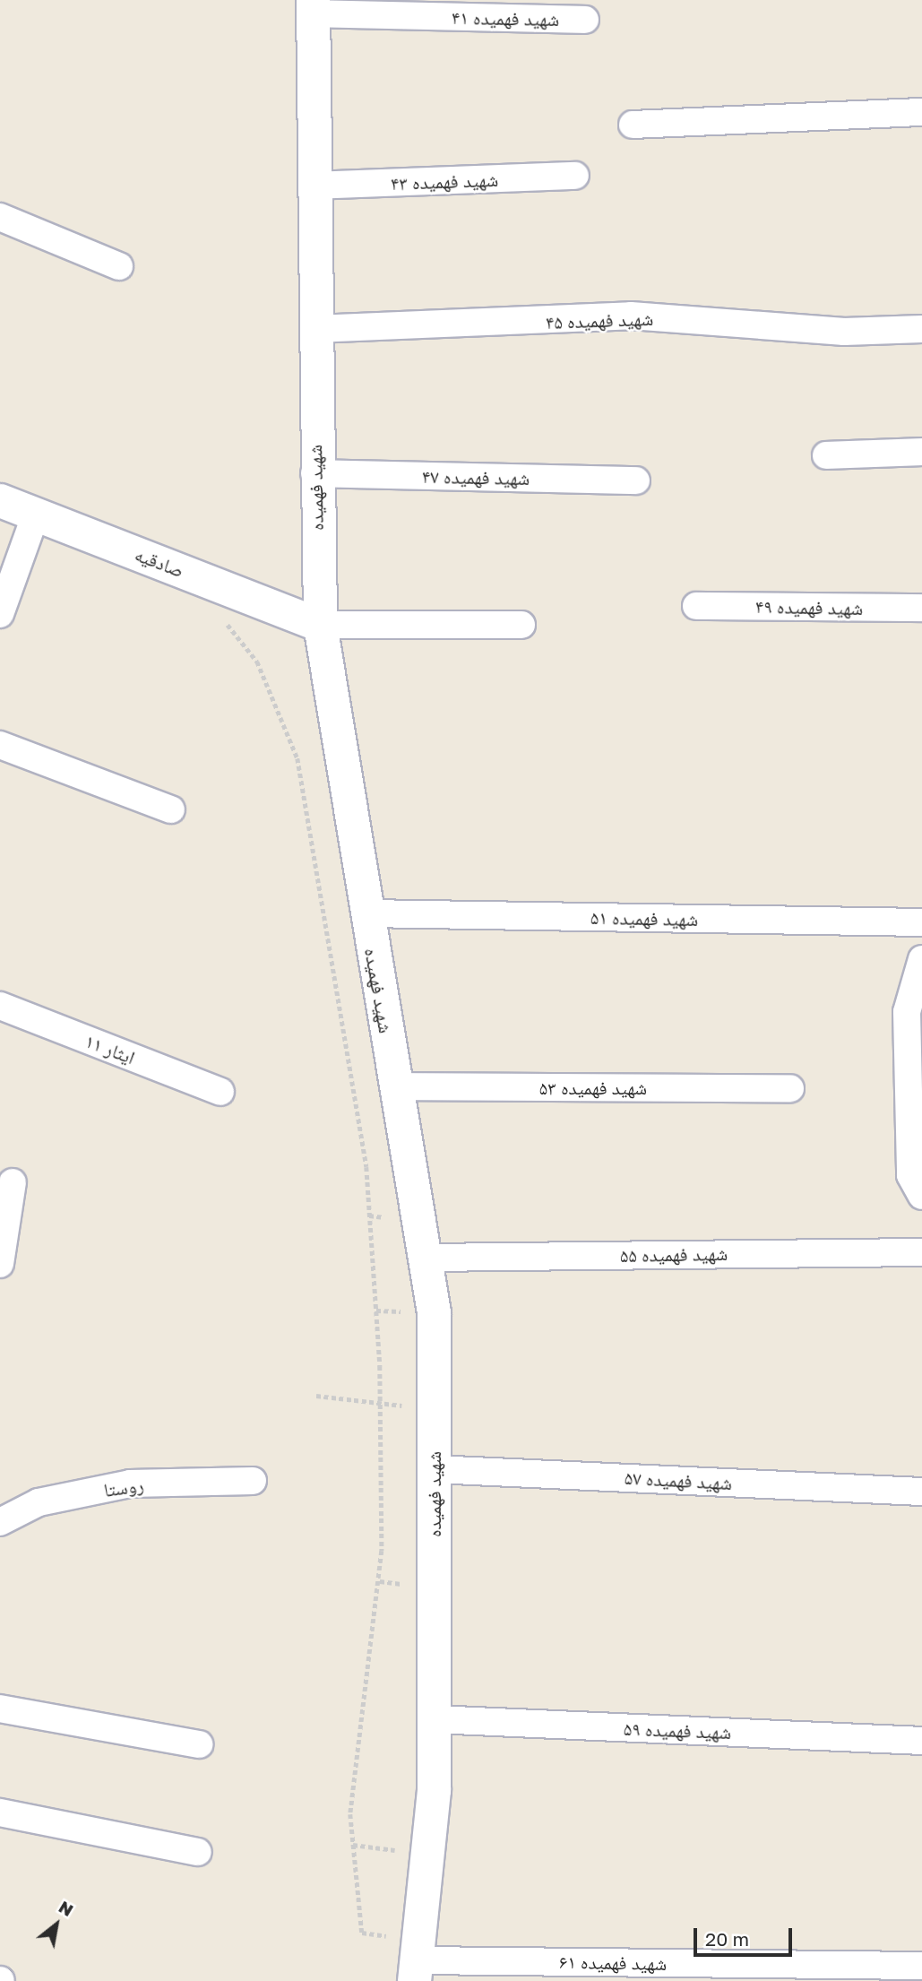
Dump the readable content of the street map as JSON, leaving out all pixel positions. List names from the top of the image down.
{
  "streets": {
    "street": [
      "شهید فهمیده ۴۱",
      "شهید فهمیده ۴۳",
      "شهید فهمیده ۴۵",
      "شهید فهمیده ۴۷",
      "شهید فهمیده",
      "صادقیه",
      "شهید فهمیده ۴۹",
      "شهید فهمیده ۵۱",
      "ایثار ۱۱",
      "شهید فهمیده ۵۳",
      "شهید فهمیده ۵۵",
      "شهید فهمیده ۵۷",
      "روستا",
      "شهید فهمیده ۵۹",
      "شهید فهمیده ۶۱"
    ]
  },
  "crossings": [
    ["شهید فهمیده ۴۱", "شهید فهمیده"],
    ["شهید فهمیده ۴۳", "شهید فهمیده"],
    ["شهید فهمیده ۴۵", "شهید فهمیده"],
    ["شهید فهمیده ۴۷", "شهید فهمیده"],
    ["شهید فهمیده", "صادقیه"],
    ["شهید فهمیده", "شهید فهمیده ۵۱"],
    ["شهید فهمیده", "شهید فهمیده ۵۳"],
    ["شهید فهمیده", "شهید فهمیده ۵۵"],
    ["شهید فهمیده", "شهید فهمیده ۵۷"],
    ["شهید فهمیده", "شهید فهمیده ۵۹"],
    ["شهید فهمیده", "شهید فهمیده ۶۱"]
  ],
  "scale_bar": "20 m",
  "north": "top right"
}
